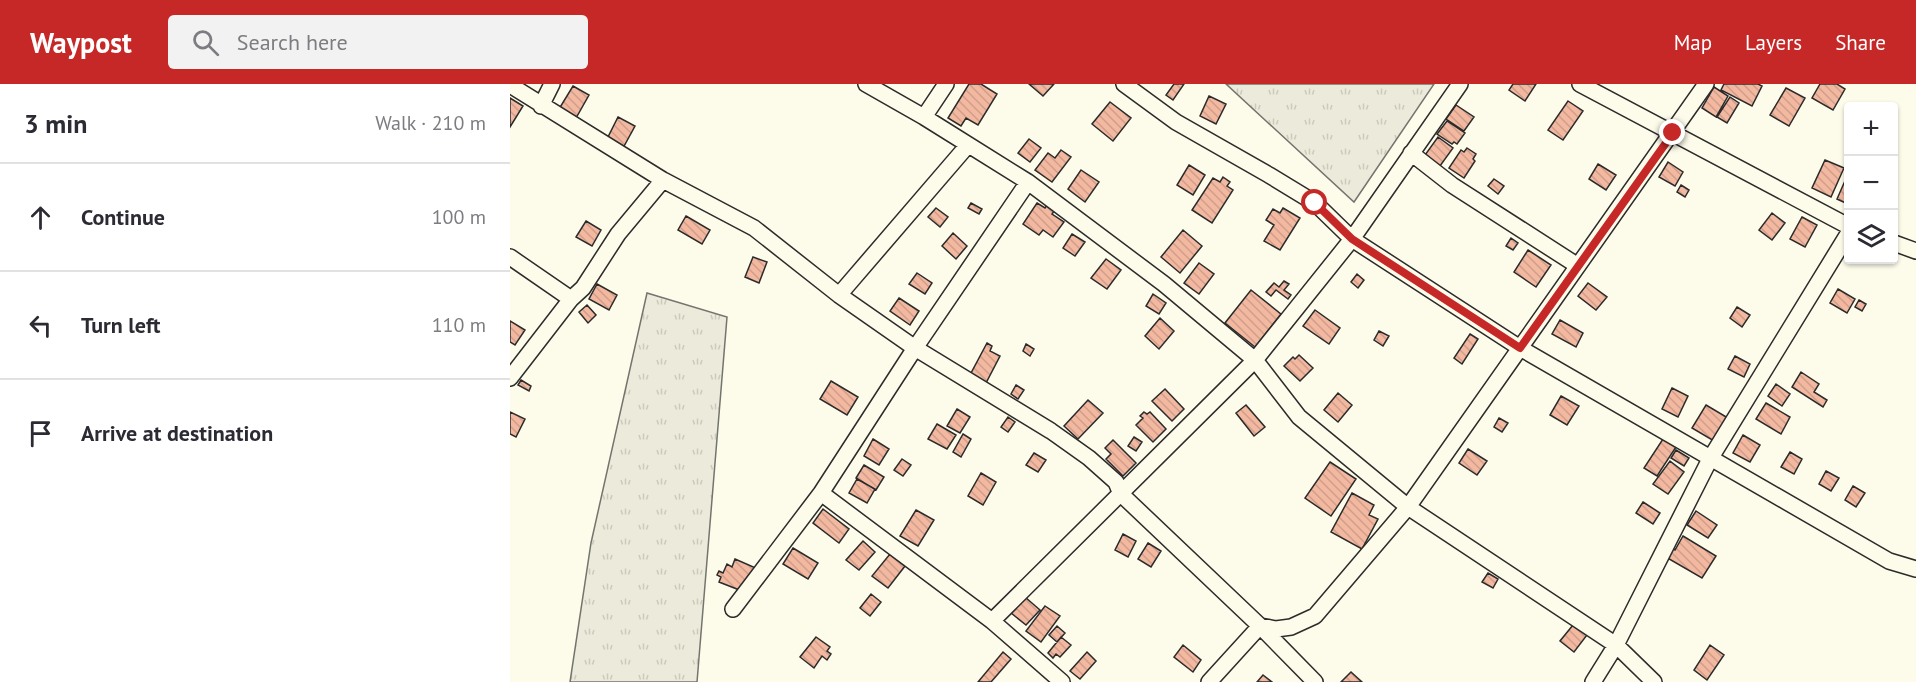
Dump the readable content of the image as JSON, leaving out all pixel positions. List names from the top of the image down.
{
  "page": {
    "header": "Waypost",
    "search": "Search here",
    "nav": ["Map", "Layers", "Share"],
    "heading": ["3 min", "Walk · 210 m"],
    "map_buttons": ["+", "−"],
    "list": [
      ["Continue", "100 m"],
      ["Turn left", "110 m"],
      "Arrive at destination"
    ]
  }
}
